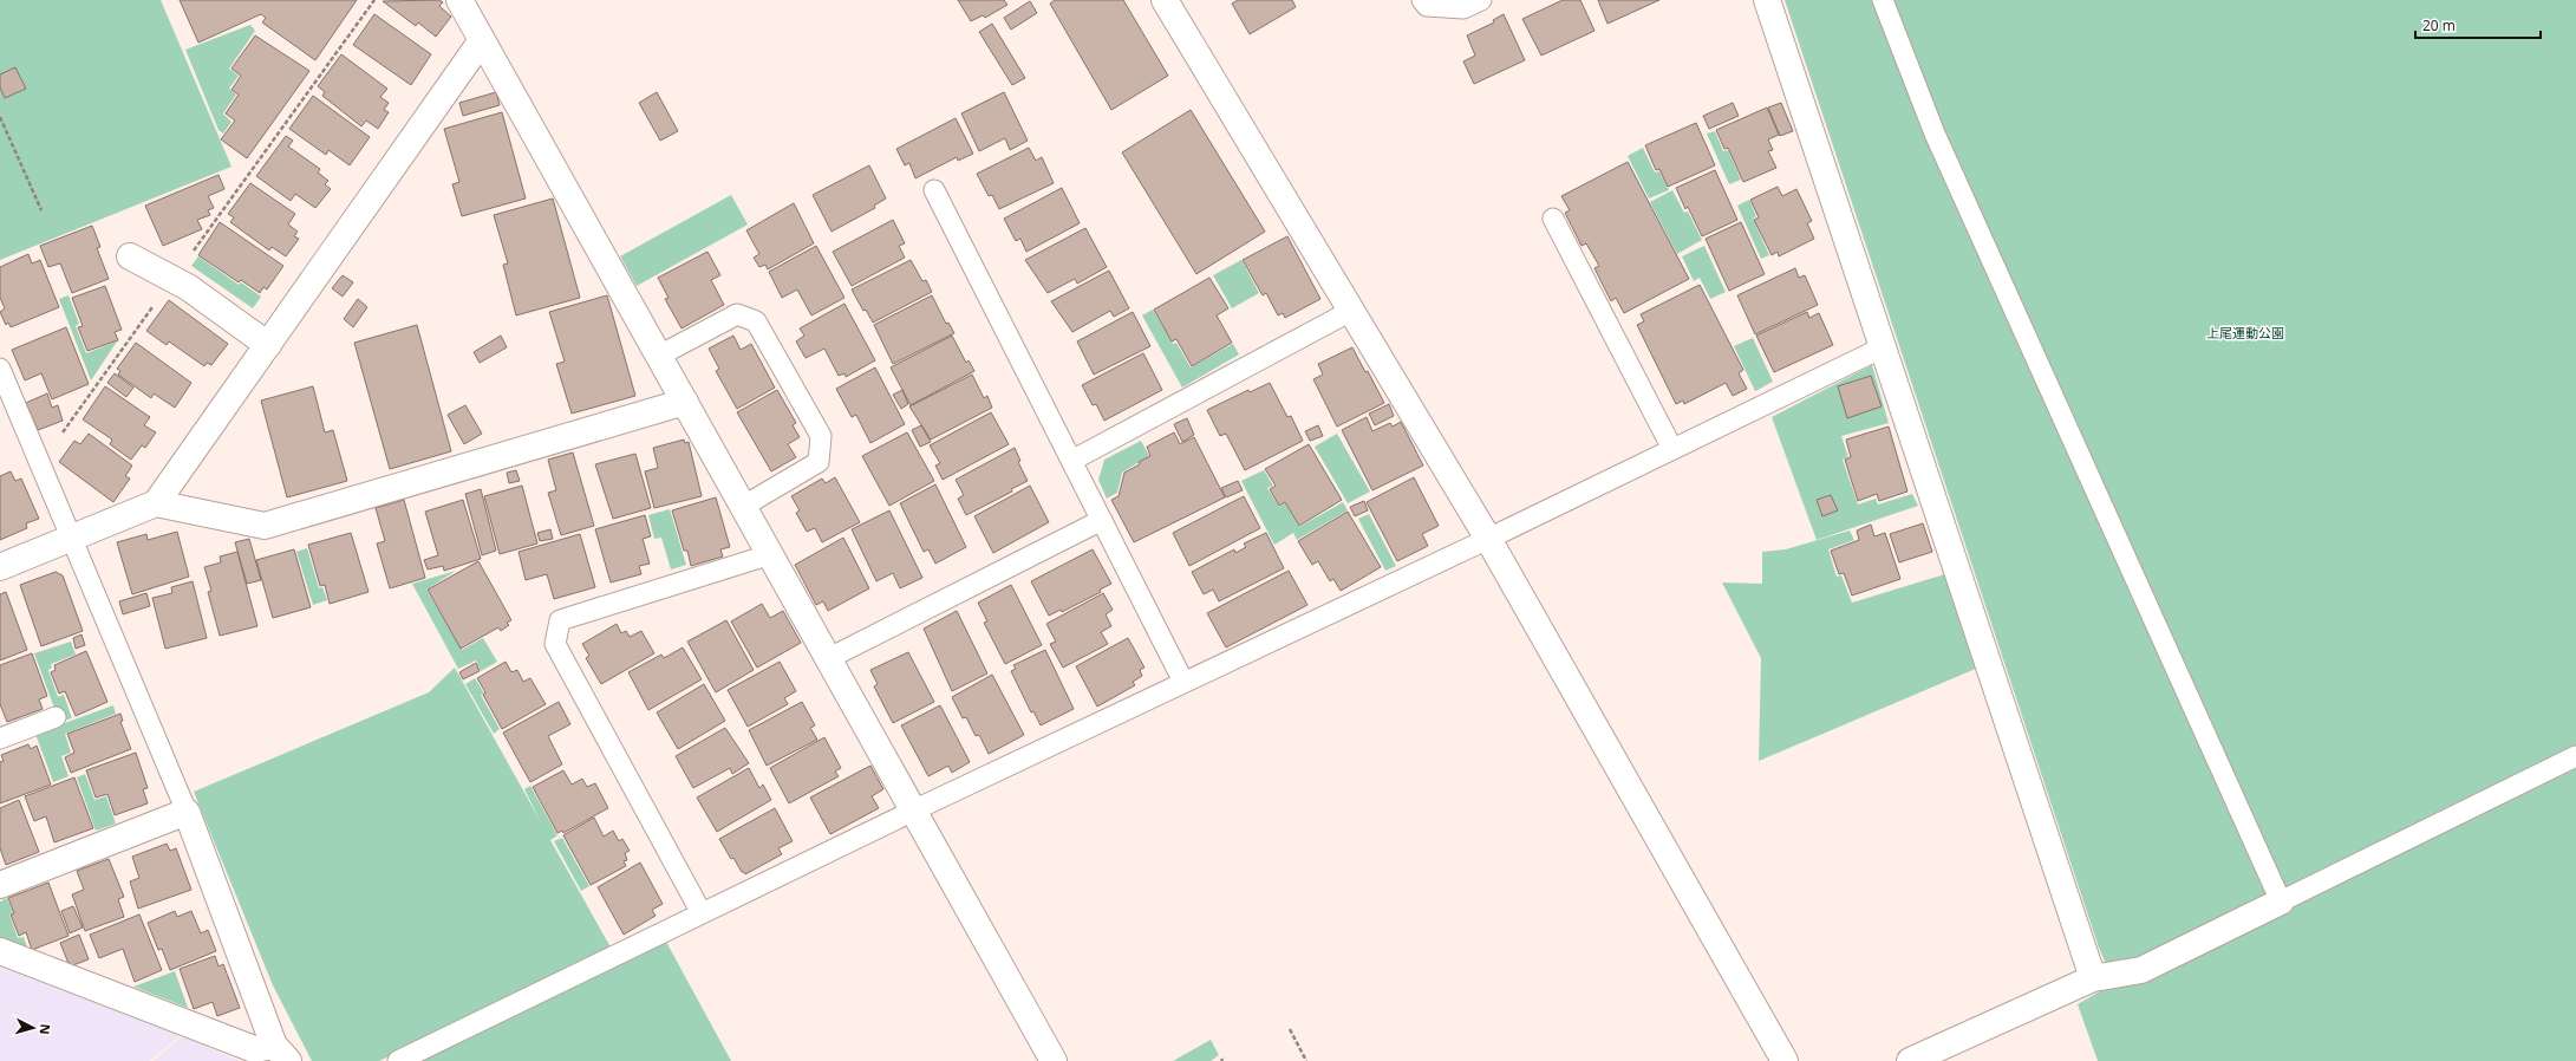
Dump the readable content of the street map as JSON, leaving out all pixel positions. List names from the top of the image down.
{
  "parks": ["上尾運動公園"],
  "scale_bar": "20 m",
  "north": "right"
}
